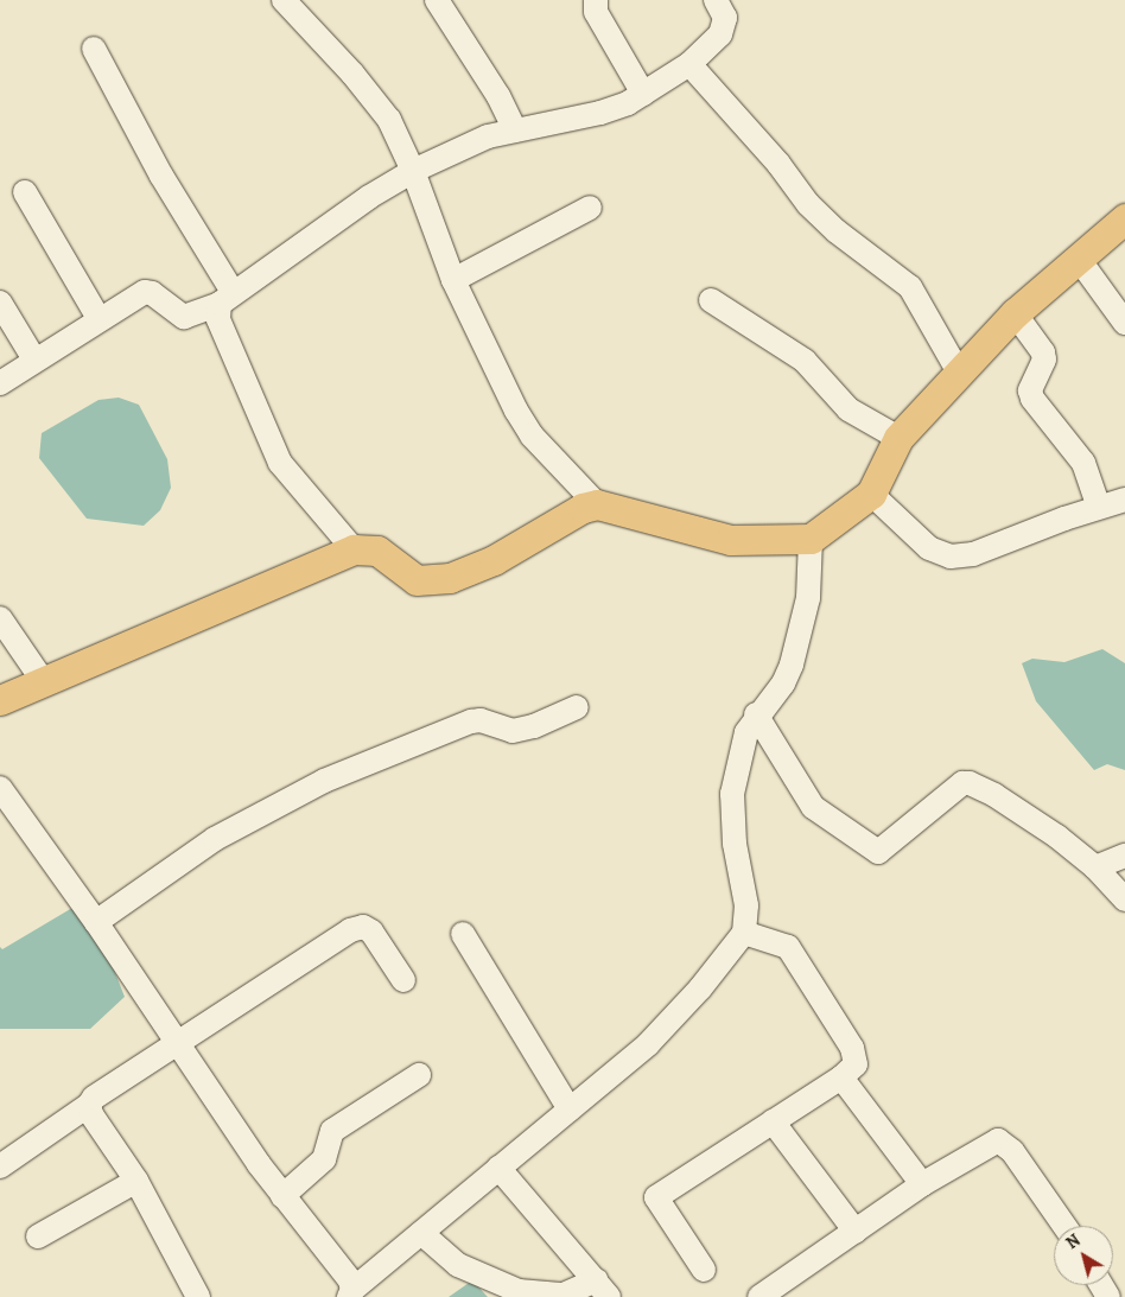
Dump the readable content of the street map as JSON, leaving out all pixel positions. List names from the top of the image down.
{
  "north": "top left"
}
